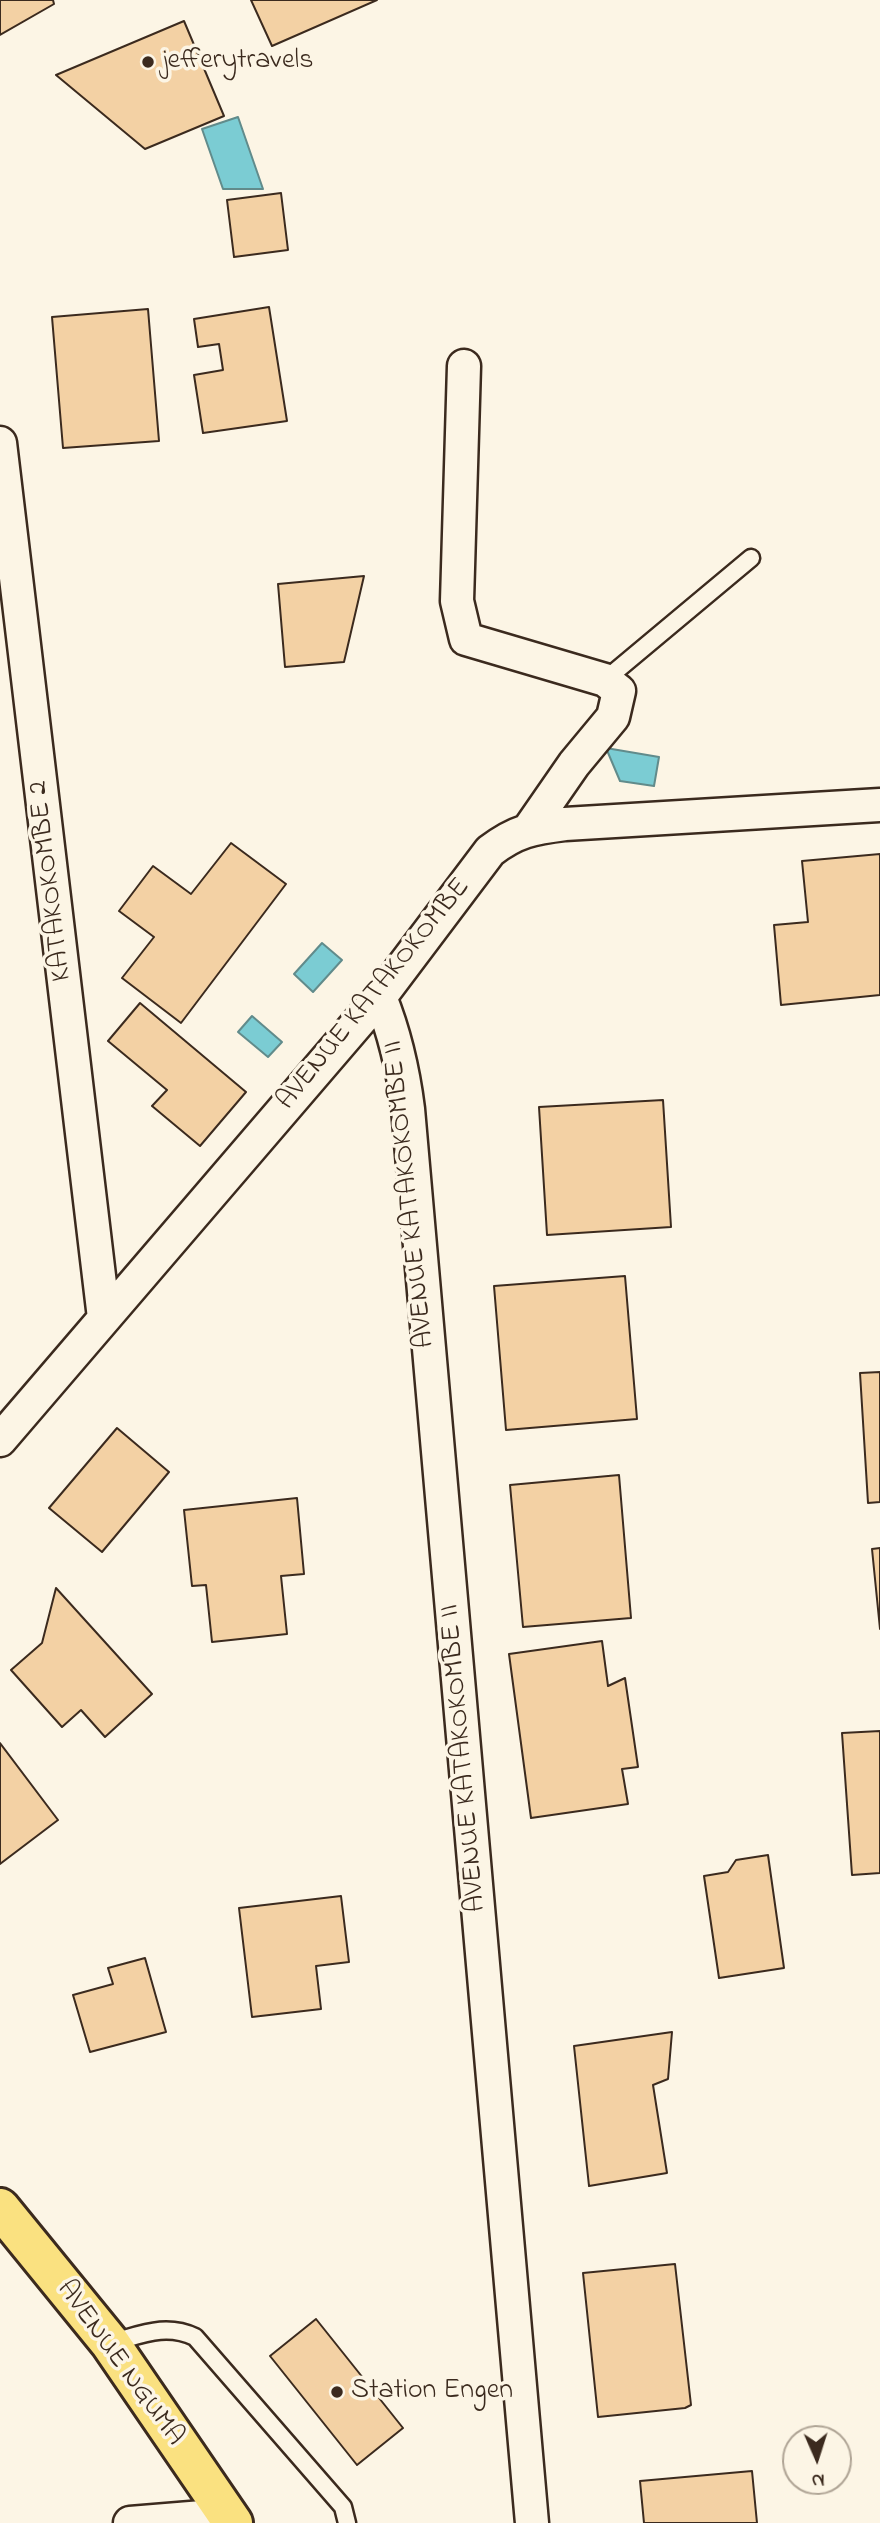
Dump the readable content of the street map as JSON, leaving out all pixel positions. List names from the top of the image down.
{
  "streets": {
    "main road": ["AVENUE NGUMA"],
    "street": ["KATAKOKOMBE 2", "AVENUE KATAKOKOMBE", "AVENUE KATAKOKOMBE II"]
  },
  "crossings": [
    ["KATAKOKOMBE 2", "AVENUE KATAKOKOMBE"],
    ["AVENUE KATAKOKOMBE", "AVENUE KATAKOKOMBE II"]
  ],
  "places": ["jefferytravels", "Station Engen"],
  "north": "bottom"
}
